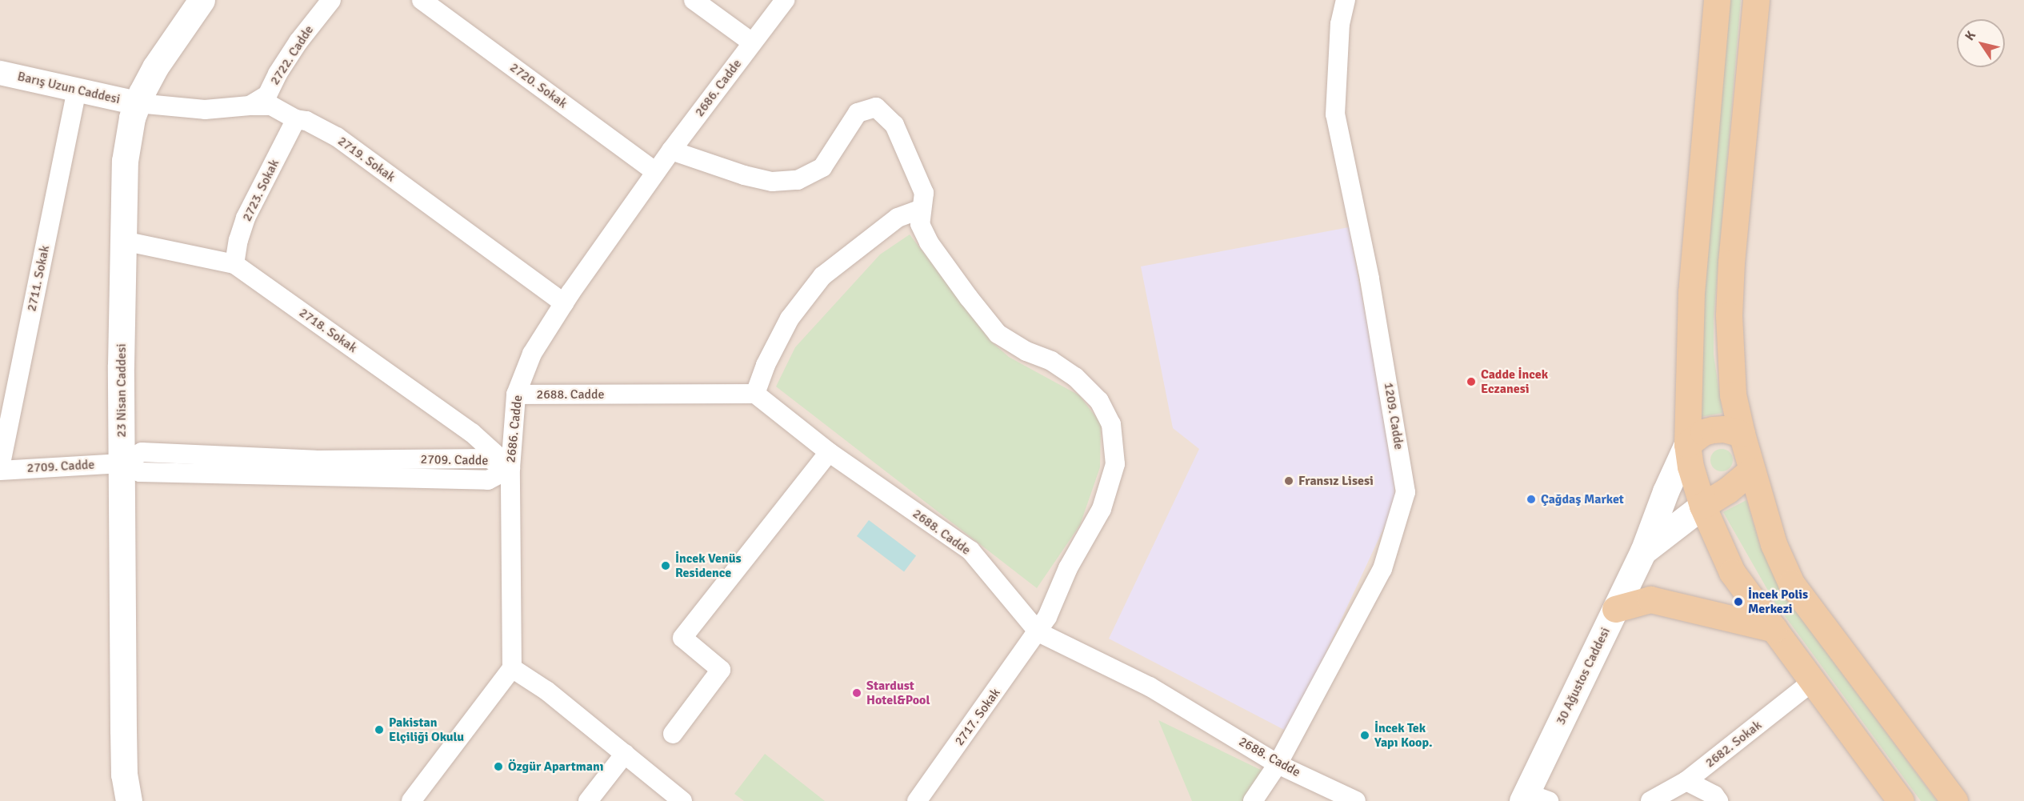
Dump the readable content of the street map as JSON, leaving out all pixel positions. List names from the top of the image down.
{
  "streets": {
    "main road": ["23 Nisan Caddesi", "30 Ağustos Caddesi"],
    "street": [
      "2722. Cadde",
      "2720. Sokak",
      "Barış Uzun Caddesi",
      "2686. Cadde",
      "2719. Sokak",
      "2723. Sokak",
      "2711. Sokak",
      "2718. Sokak",
      "2688. Cadde",
      "1209. Cadde",
      "2709. Cadde",
      "2717. Sokak",
      "2682. Sokak"
    ]
  },
  "crossings": [
    ["2722. Cadde", "2719. Sokak"],
    ["2720. Sokak", "2686. Cadde"],
    ["Barış Uzun Caddesi", "2719. Sokak"],
    ["Barış Uzun Caddesi", "2711. Sokak"],
    ["Barış Uzun Caddesi", "23 Nisan Caddesi"],
    ["2686. Cadde", "2719. Sokak"],
    ["2686. Cadde", "2718. Sokak"],
    ["2686. Cadde", "2688. Cadde"],
    ["2686. Cadde", "2709. Cadde"],
    ["2686. Cadde", "2717. Sokak"],
    ["2719. Sokak", "2723. Sokak"],
    ["2719. Sokak", "23 Nisan Caddesi"],
    ["2723. Sokak", "2718. Sokak"],
    ["2711. Sokak", "2709. Cadde"],
    ["2718. Sokak", "23 Nisan Caddesi"],
    ["2718. Sokak", "2709. Cadde"],
    ["23 Nisan Caddesi", "2709. Cadde"],
    ["2688. Cadde", "1209. Cadde"],
    ["2688. Cadde", "2717. Sokak"]
  ],
  "places": [
    "Cadde İncek Eczanesi",
    "Fransız Lisesi",
    "Çağdaş Market",
    "İncek Venüs Residence",
    "İncek Polis Merkezi",
    "Stardust Hotel&Pool",
    "Pakistan Elçiliği Okulu",
    "İncek Tek Yapı Koop.",
    "Özgür Apartmanı"
  ],
  "north": "top left"
}
